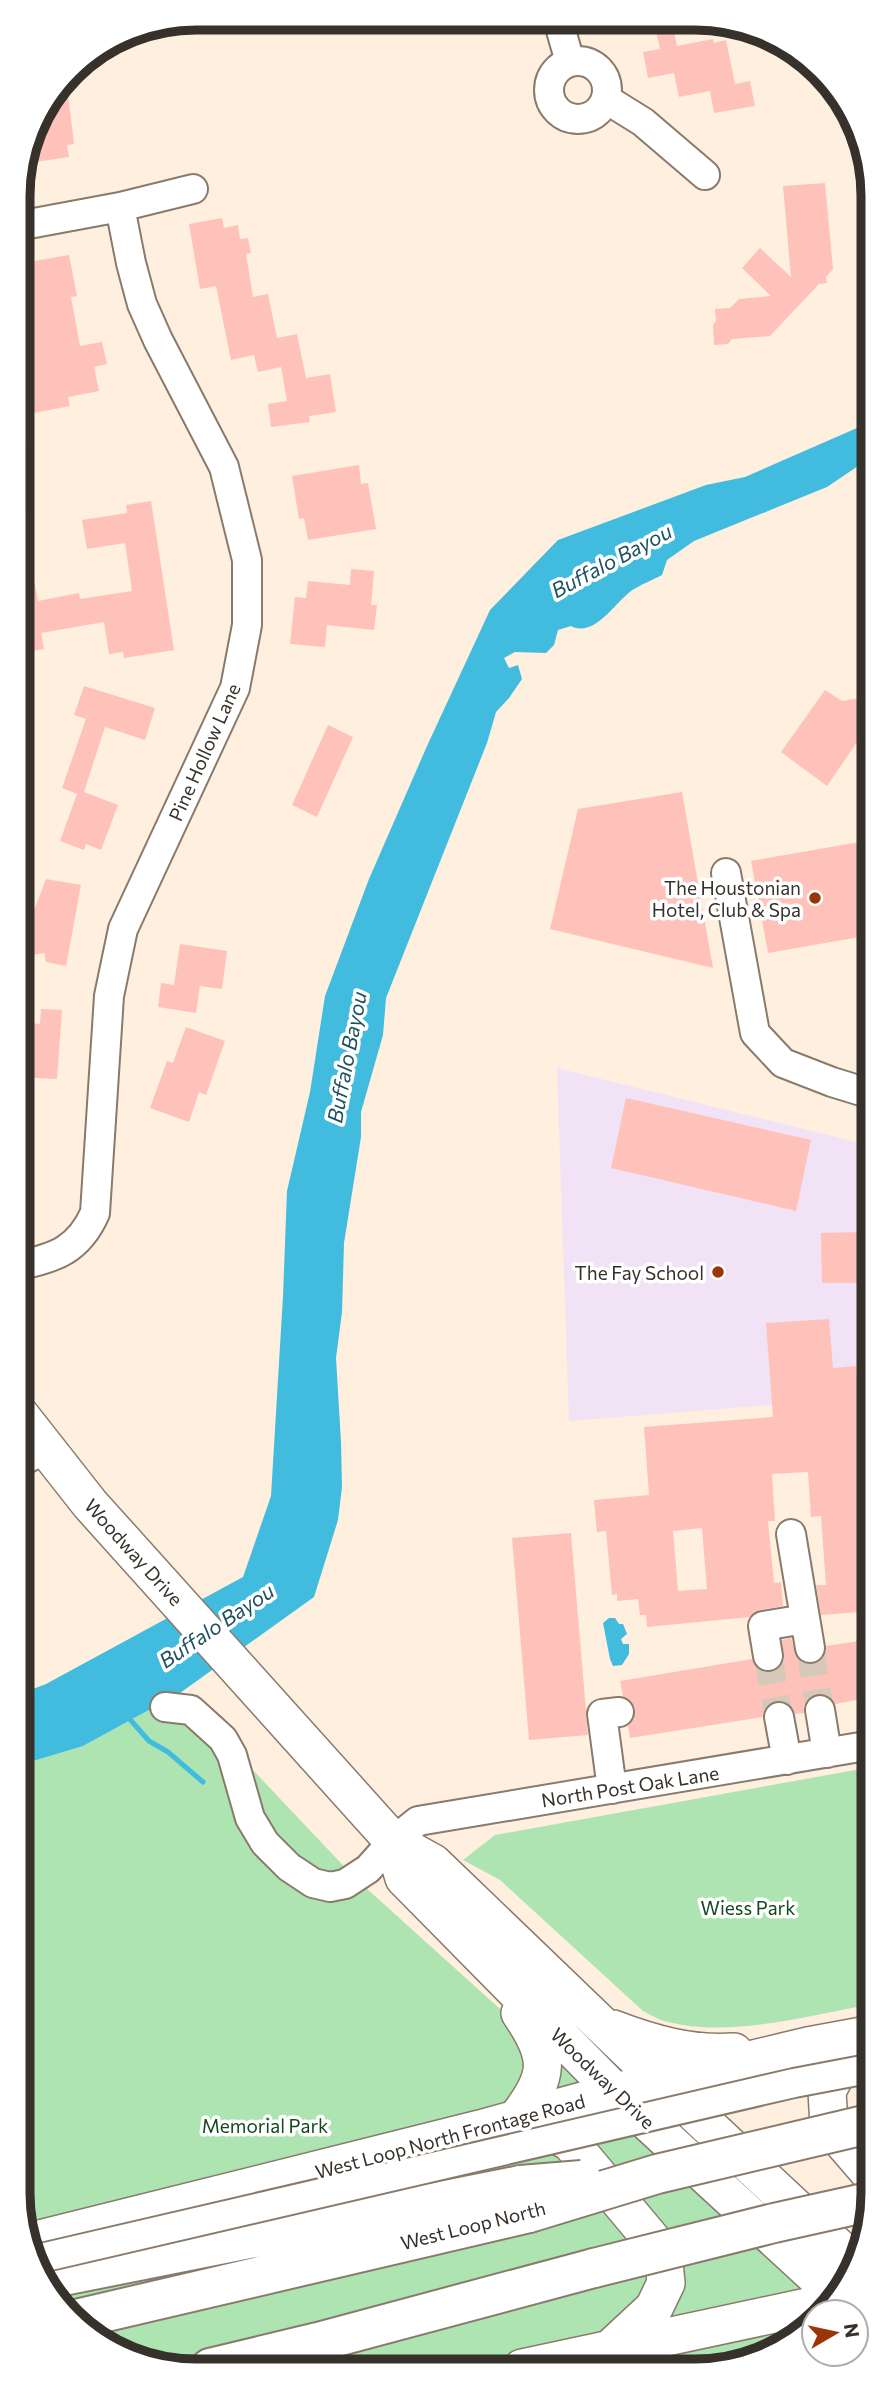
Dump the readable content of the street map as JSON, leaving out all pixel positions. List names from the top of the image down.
{
  "streets": {
    "highway": ["West Loop North"],
    "main road": ["Woodway Drive", "West Loop North Frontage Road"],
    "street": ["Pine Hollow Lane", "North Post Oak Lane"]
  },
  "crossings": [
    ["Woodway Drive", "North Post Oak Lane"],
    ["Woodway Drive", "West Loop North Frontage Road"]
  ],
  "water": ["Buffalo Bayou"],
  "parks": ["Wiess Park", "Memorial Park"],
  "places": ["The Houstonian Hotel, Club & Spa", "The Fay School"],
  "north": "right"
}
